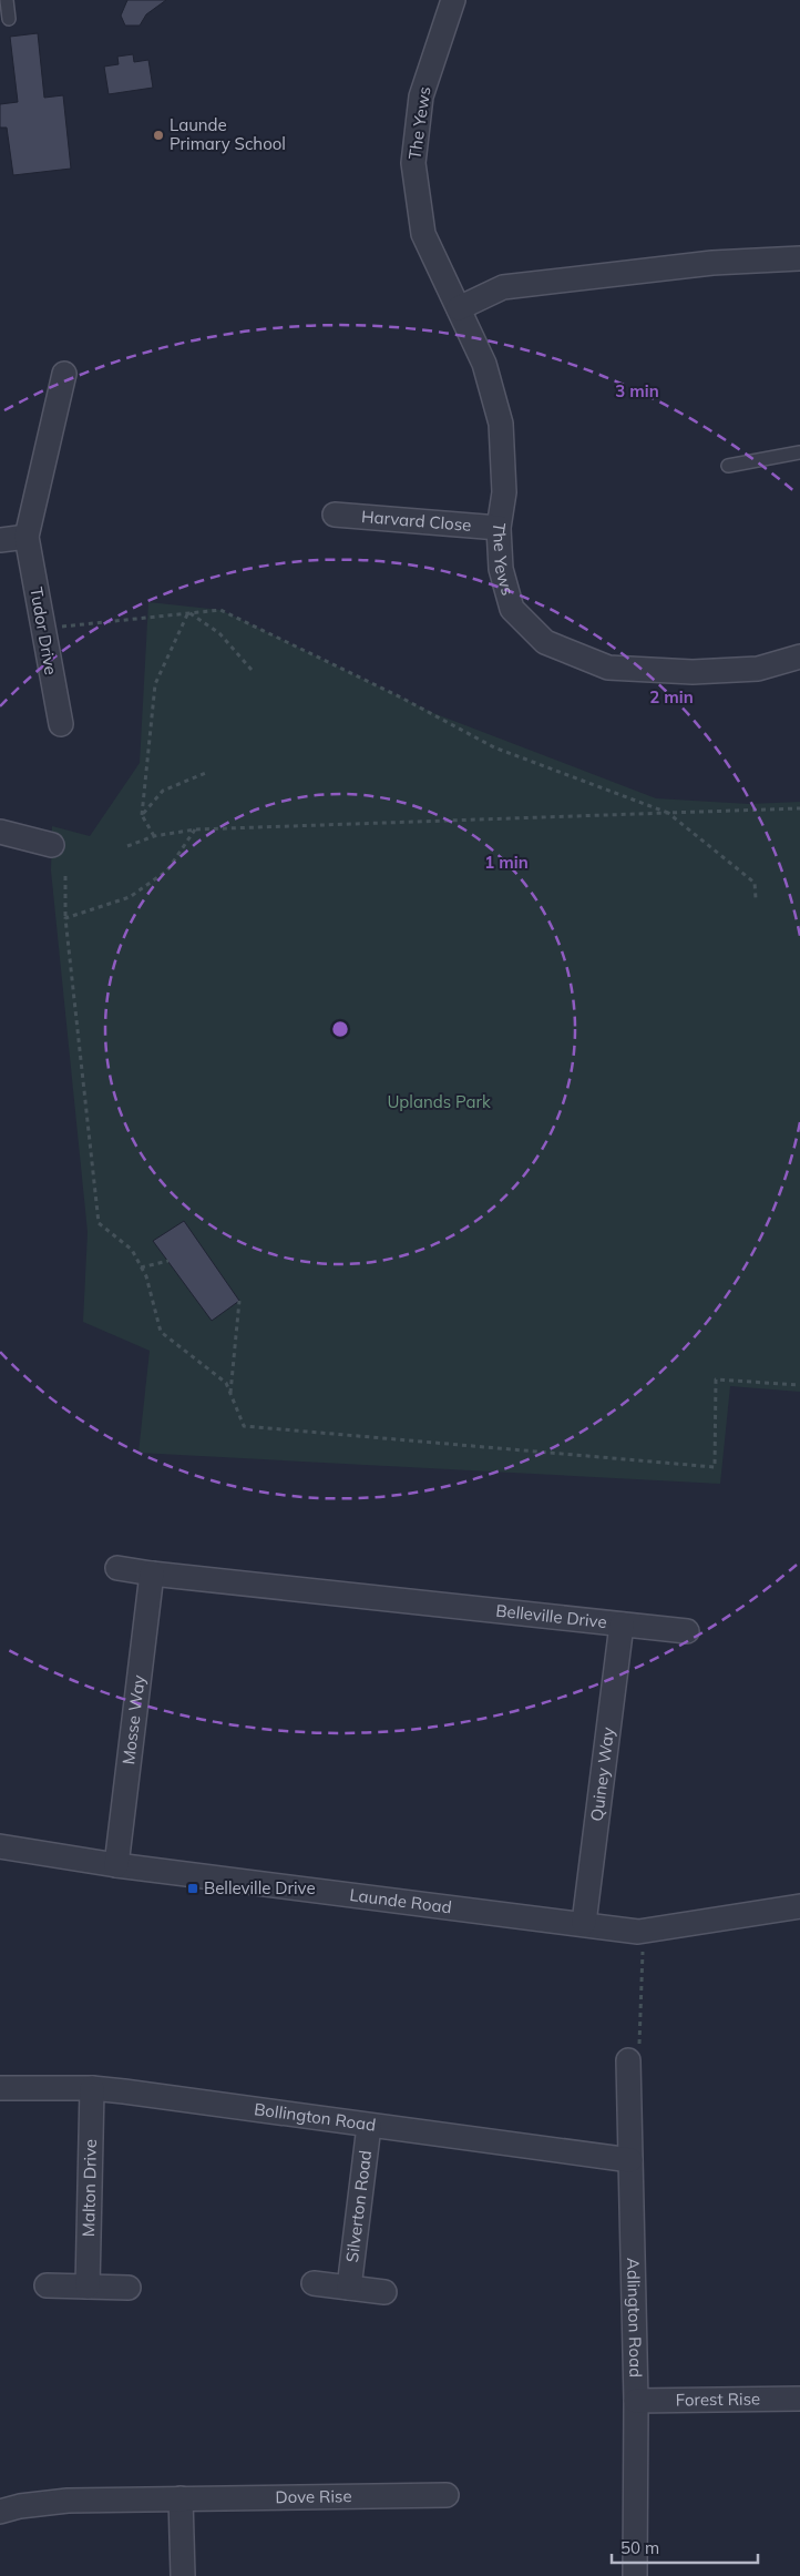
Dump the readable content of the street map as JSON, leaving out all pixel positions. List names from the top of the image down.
{
  "streets": {
    "street": [
      "The Yews",
      "Harvard Close",
      "Tudor Drive",
      "Belleville Drive",
      "Mosse Way",
      "Quiney Way",
      "Launde Road",
      "Bollington Road",
      "Malton Drive",
      "Silverton Road",
      "Adlington Road",
      "Forest Rise",
      "Dove Rise"
    ]
  },
  "crossings": [
    ["The Yews", "Harvard Close"],
    ["Belleville Drive", "Mosse Way"],
    ["Belleville Drive", "Quiney Way"],
    ["Mosse Way", "Launde Road"],
    ["Quiney Way", "Launde Road"],
    ["Bollington Road", "Malton Drive"],
    ["Bollington Road", "Silverton Road"],
    ["Bollington Road", "Adlington Road"],
    ["Adlington Road", "Forest Rise"]
  ],
  "parks": ["Uplands Park"],
  "places": {
    "other": ["Launde Primary School"],
    "transit": ["Belleville Drive"]
  },
  "scale_bar": "50 m",
  "rings": ["3 min", "2 min", "1 min"]
}
